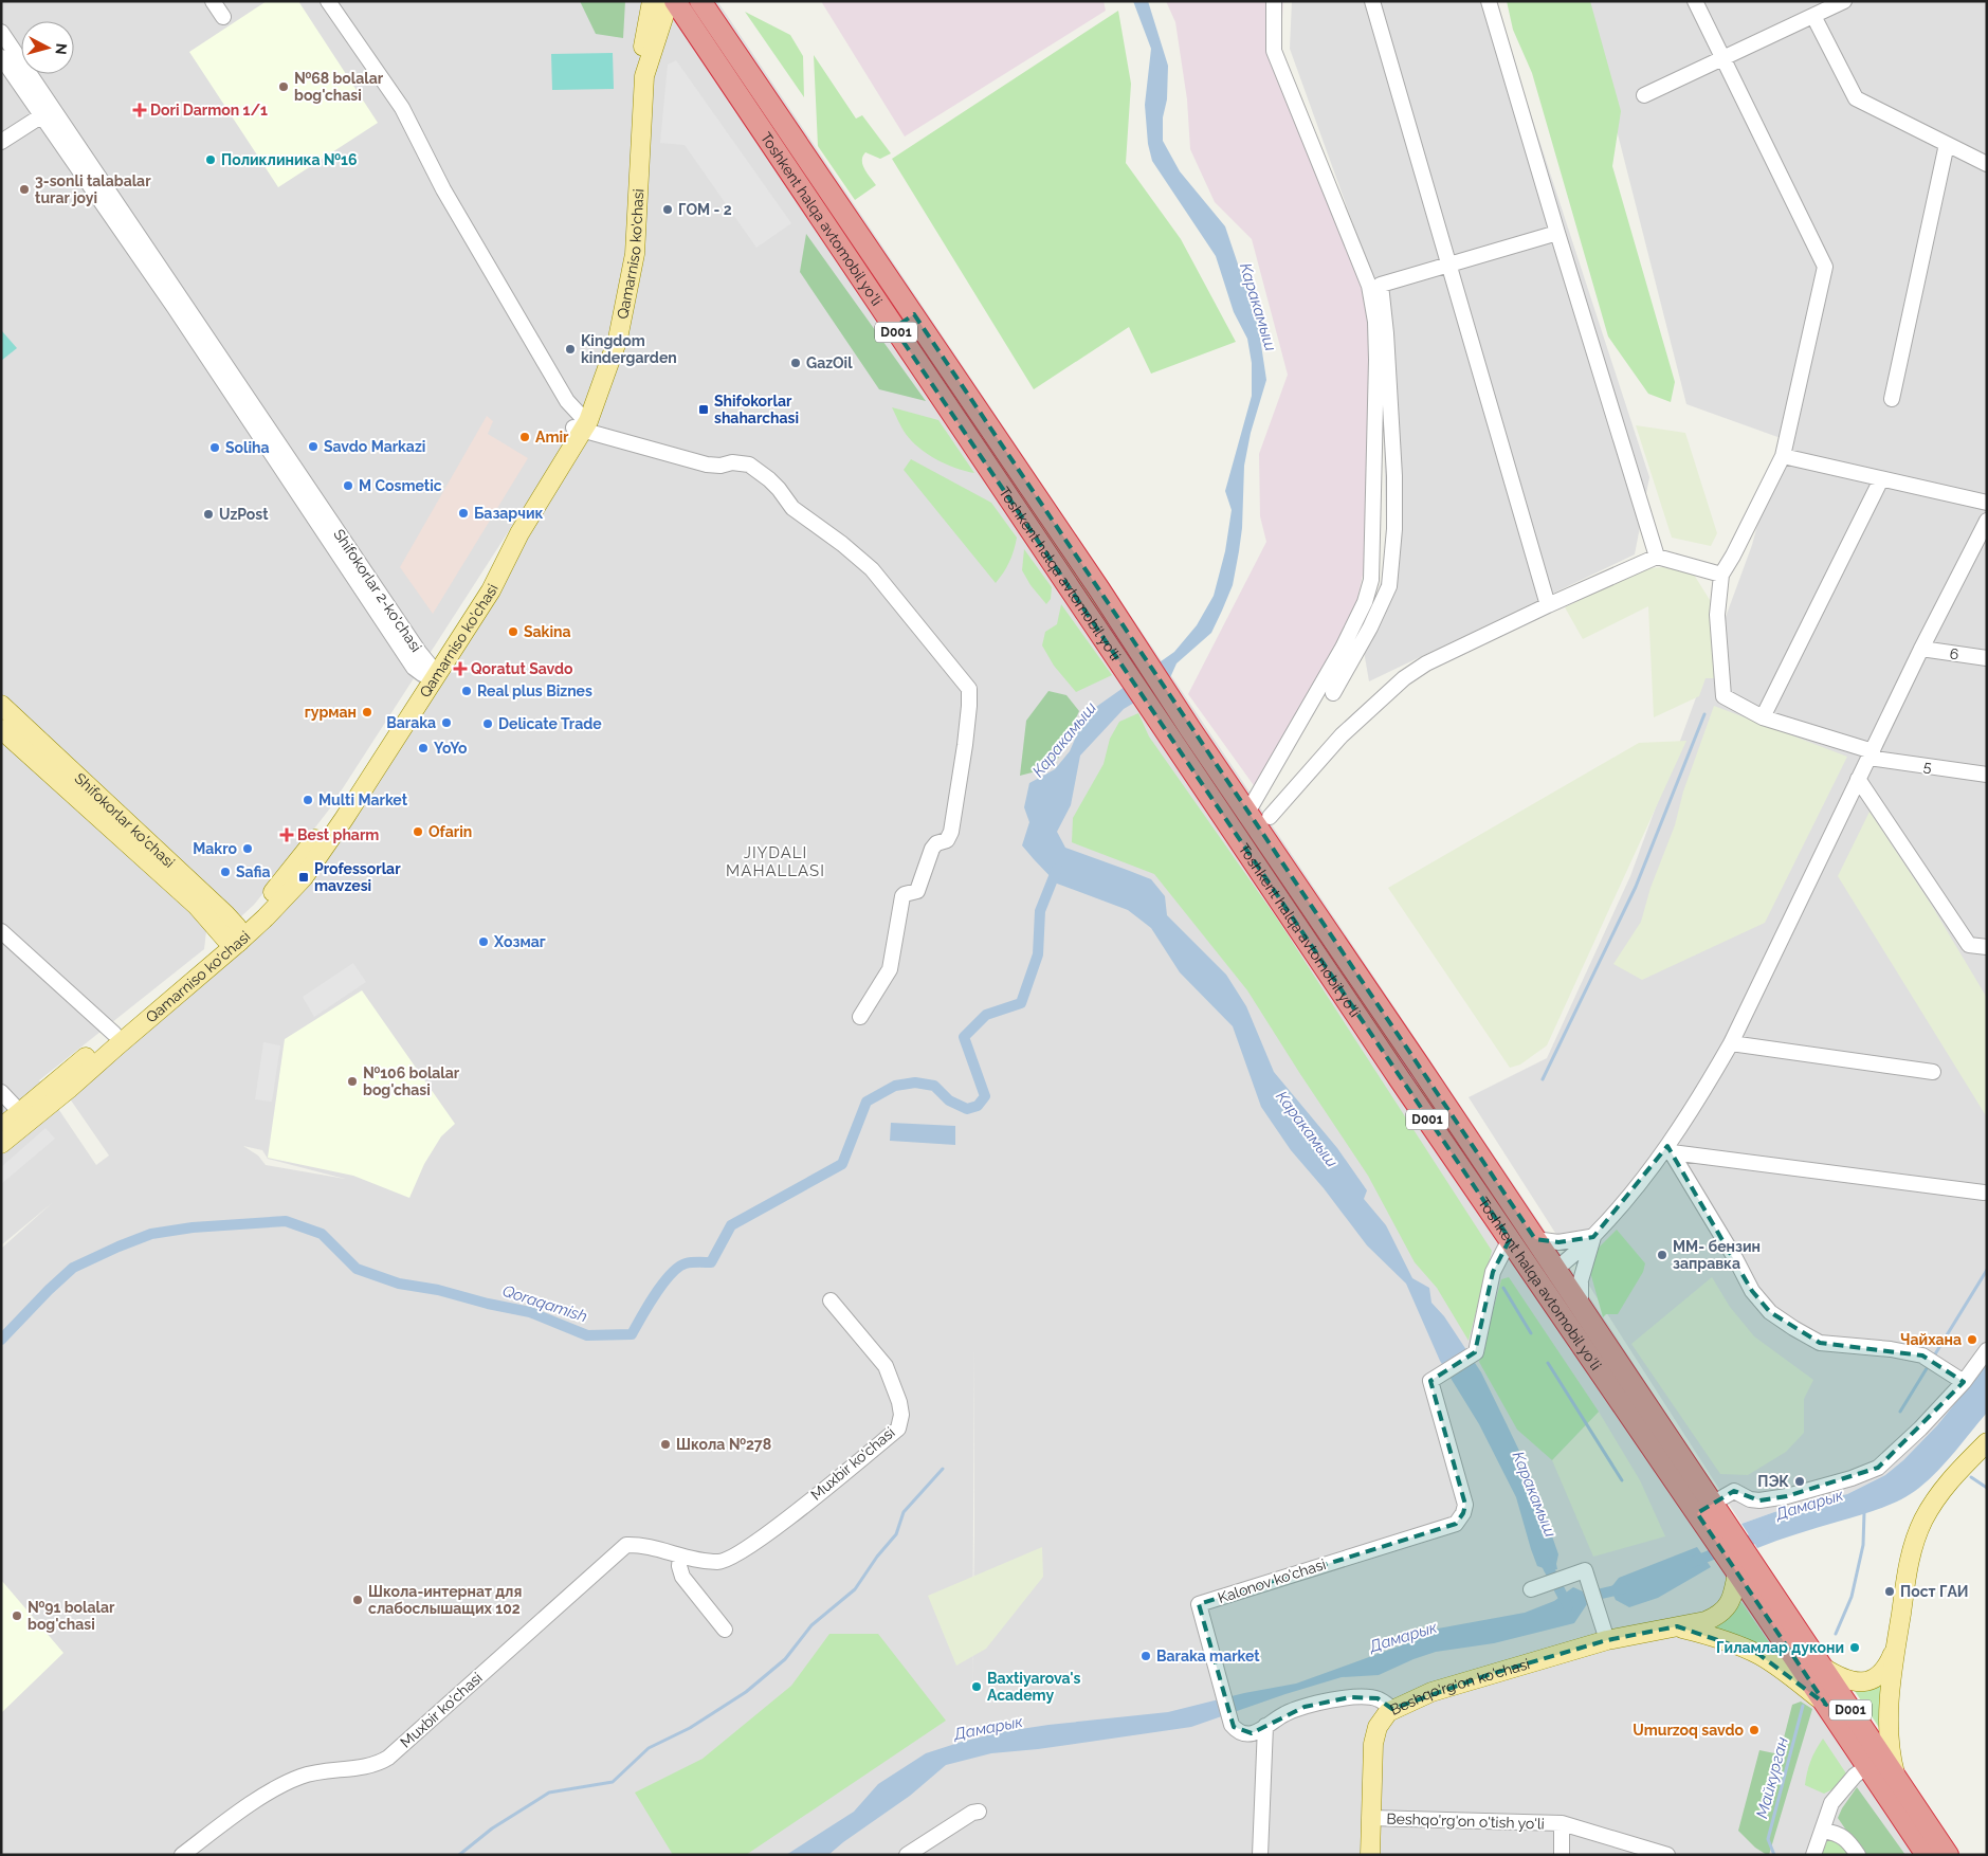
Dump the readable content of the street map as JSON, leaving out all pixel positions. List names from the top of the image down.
{
  "streets": {
    "highway": ["Toshkent halqa avtomobil yo'li", "D001"],
    "main road": ["Qamarniso ko'chasi", "Shifokorlar ko'chasi", "Beshqo'rg'on ko'chasi"],
    "street": [
      "Shifokorlar 2-ko'chasi",
      "6",
      "5",
      "Muxbir ko'chasi",
      "Kalonov ko'chasi",
      "Beshqo'rg'on o'tish yo'li"
    ]
  },
  "crossings": [
    ["Toshkent halqa avtomobil yo'li", "Kalonov ko'chasi"],
    ["Toshkent halqa avtomobil yo'li", "Beshqo'rg'on ko'chasi"],
    ["Qamarniso ko'chasi", "Shifokorlar 2-ko'chasi"],
    ["Qamarniso ko'chasi", "Shifokorlar ko'chasi"],
    ["Kalonov ko'chasi", "Beshqo'rg'on ko'chasi"],
    ["Beshqo'rg'on ko'chasi", "Beshqo'rg'on o'tish yo'li"]
  ],
  "districts": ["JIYDALI MAHALLASI"],
  "water": [
    "Каракамыш",
    "Qoraqamish",
    "Дамарык",
    "Майкурган"
  ],
  "places": {
    "other": [
      "№68 bolalar bog'chasi",
      "Поликлиника №16",
      "3-sonli talabalar turar joyi",
      "ГОМ - 2",
      "Kingdom kindergarden",
      "GazOil",
      "Amir",
      "Savdo Markazi",
      "Soliha",
      "M Cosmetic",
      "Базарчик",
      "UzPost",
      "Sakina",
      "Real plus Biznes",
      "гурман",
      "Baraka",
      "Delicate Trade",
      "YoYo",
      "Multi Market",
      "Ofarin",
      "Makro",
      "Safia",
      "Хозмаг",
      "№106 bolalar bog'chasi",
      "ММ- бензин заправка",
      "Чайхана",
      "Школа №278",
      "ПЭК",
      "Пост ГАИ",
      "Школа-интернат для слабослышащих 102",
      "№91 bolalar bog'chasi",
      "Гиламлар дукони",
      "Baraka market",
      "Baxtiyarova's Academy",
      "Umurzoq savdo"
    ],
    "health": ["Dori Darmon 1/1", "Qoratut Savdo", "Best pharm"],
    "transit": ["Shifokorlar shaharchasi", "Professorlar mavzesi"]
  },
  "north": "right"
}
